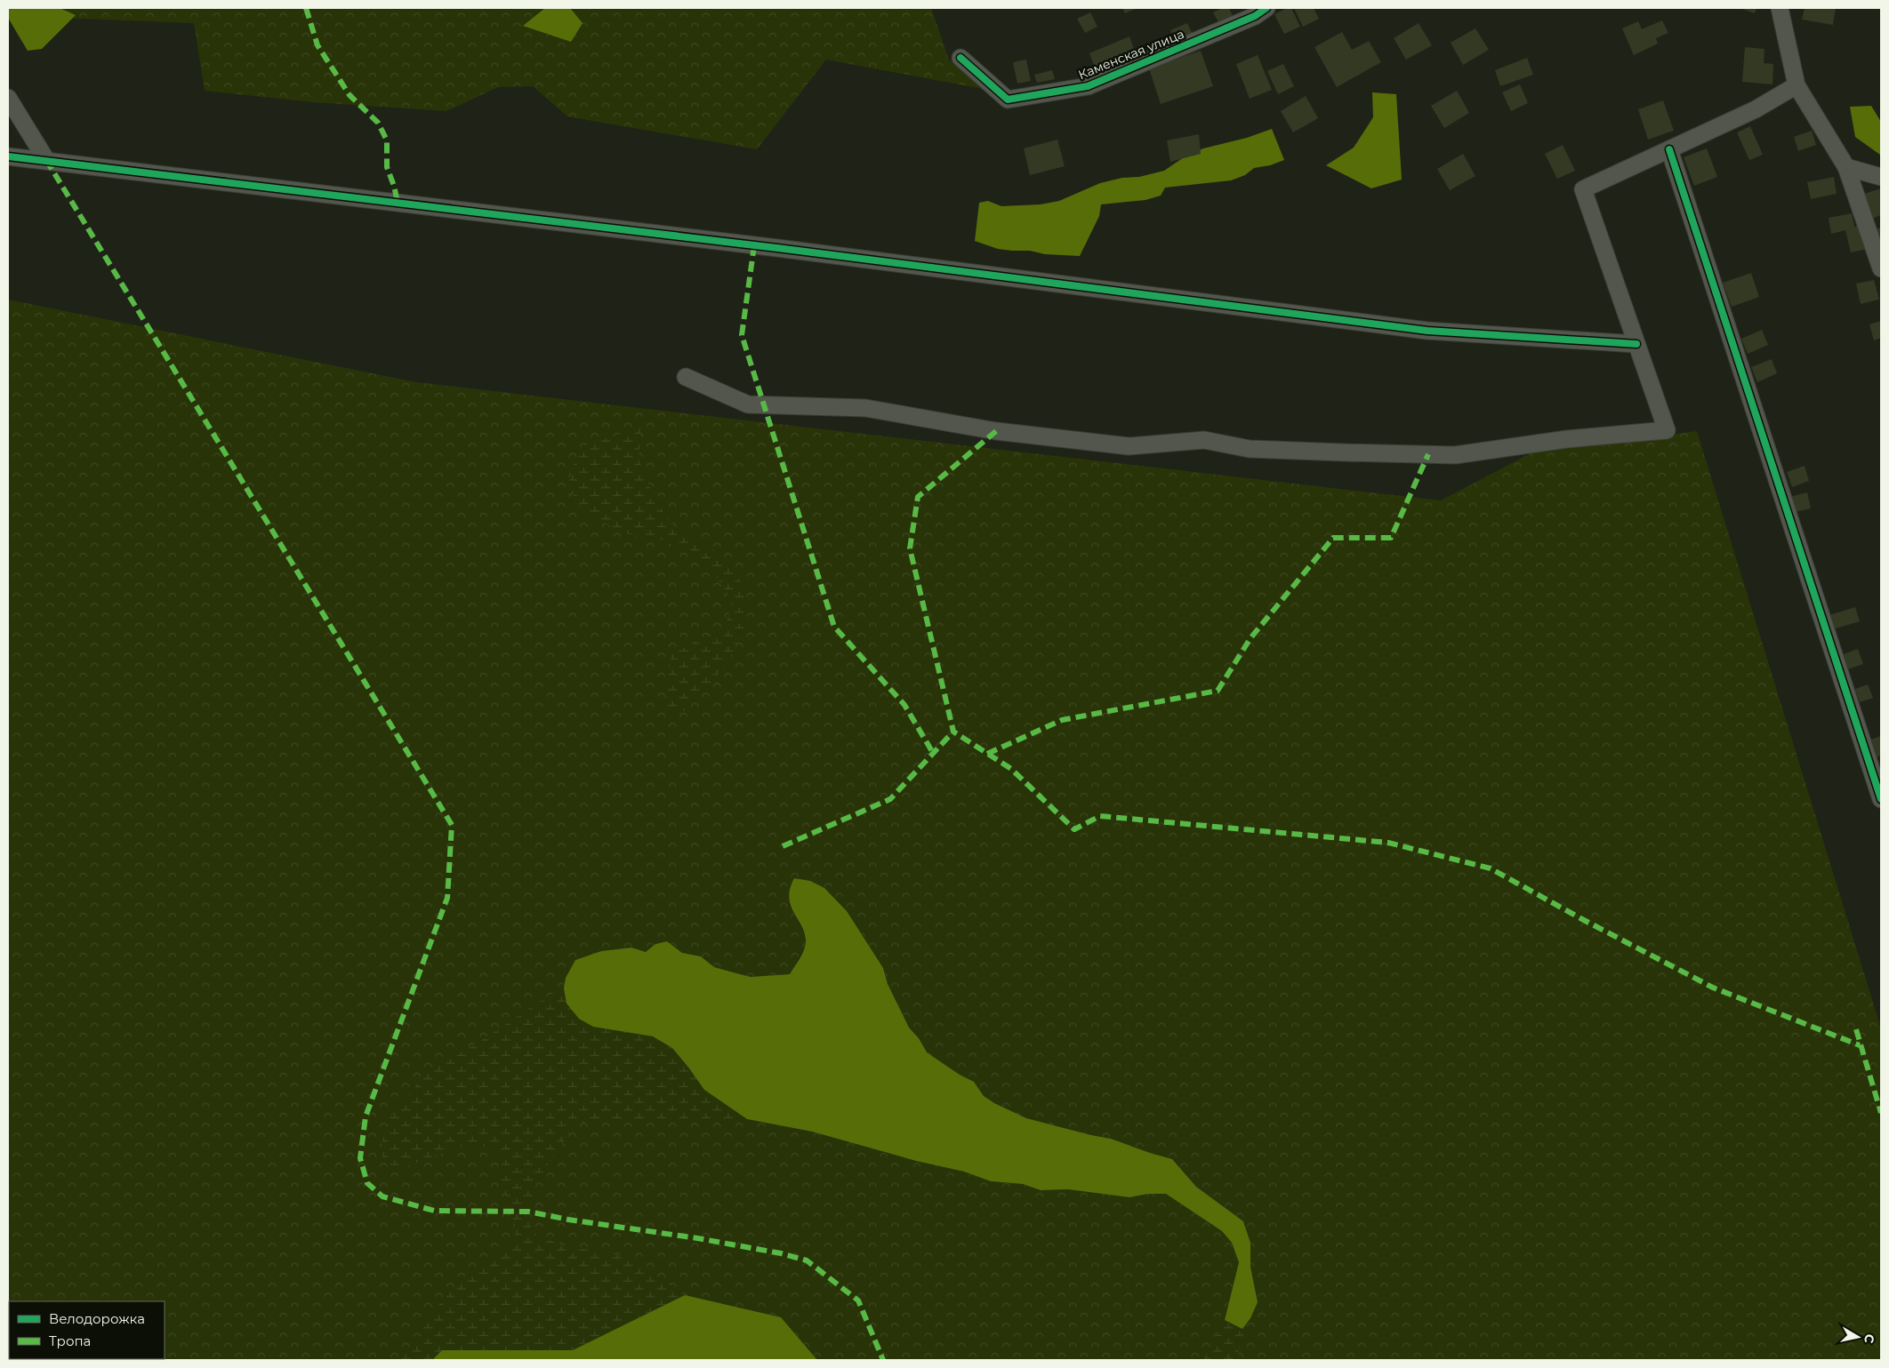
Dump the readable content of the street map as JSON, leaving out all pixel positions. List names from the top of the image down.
{
  "streets": {
    "street": ["Каменская улица"]
  },
  "legend": ["Велодорожка", "Тропа"],
  "north": "right"
}
